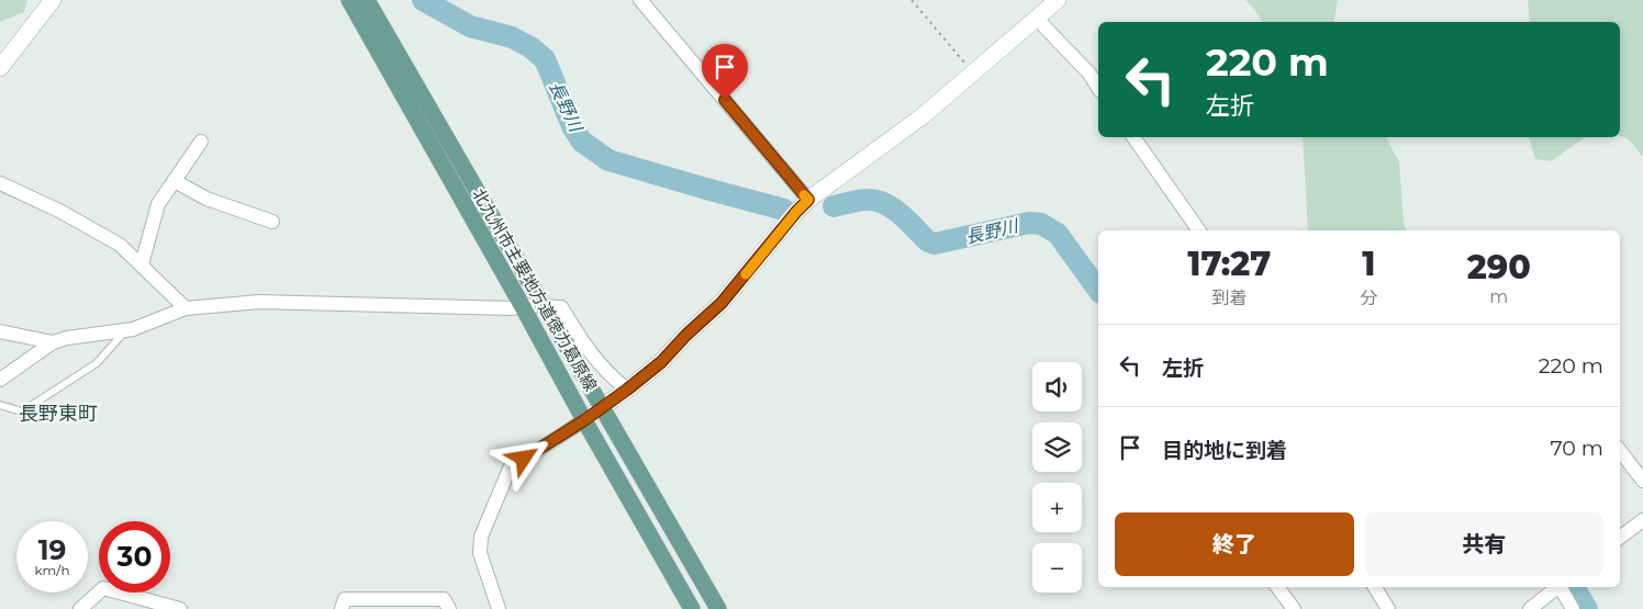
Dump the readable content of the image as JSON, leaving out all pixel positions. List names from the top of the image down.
{
  "streets": {
    "main road": ["北九州市主要地方道徳力葛原線"]
  },
  "districts": ["長野東町"],
  "water": ["長野川"],
  "page": {
    "turn": ["220 m", "左折"],
    "eta": [
      "17:27",
      "到着",
      "1",
      "分",
      "290",
      "m"
    ],
    "list": [
      {
        "name": "左折",
        "value": "220 m"
      },
      {
        "name": "目的地に到着",
        "value": "70 m"
      }
    ],
    "map_buttons": ["+", "−"],
    "buttons": ["終了", "共有"],
    "speed": "19 km/h",
    "limit": "30"
  }
}
